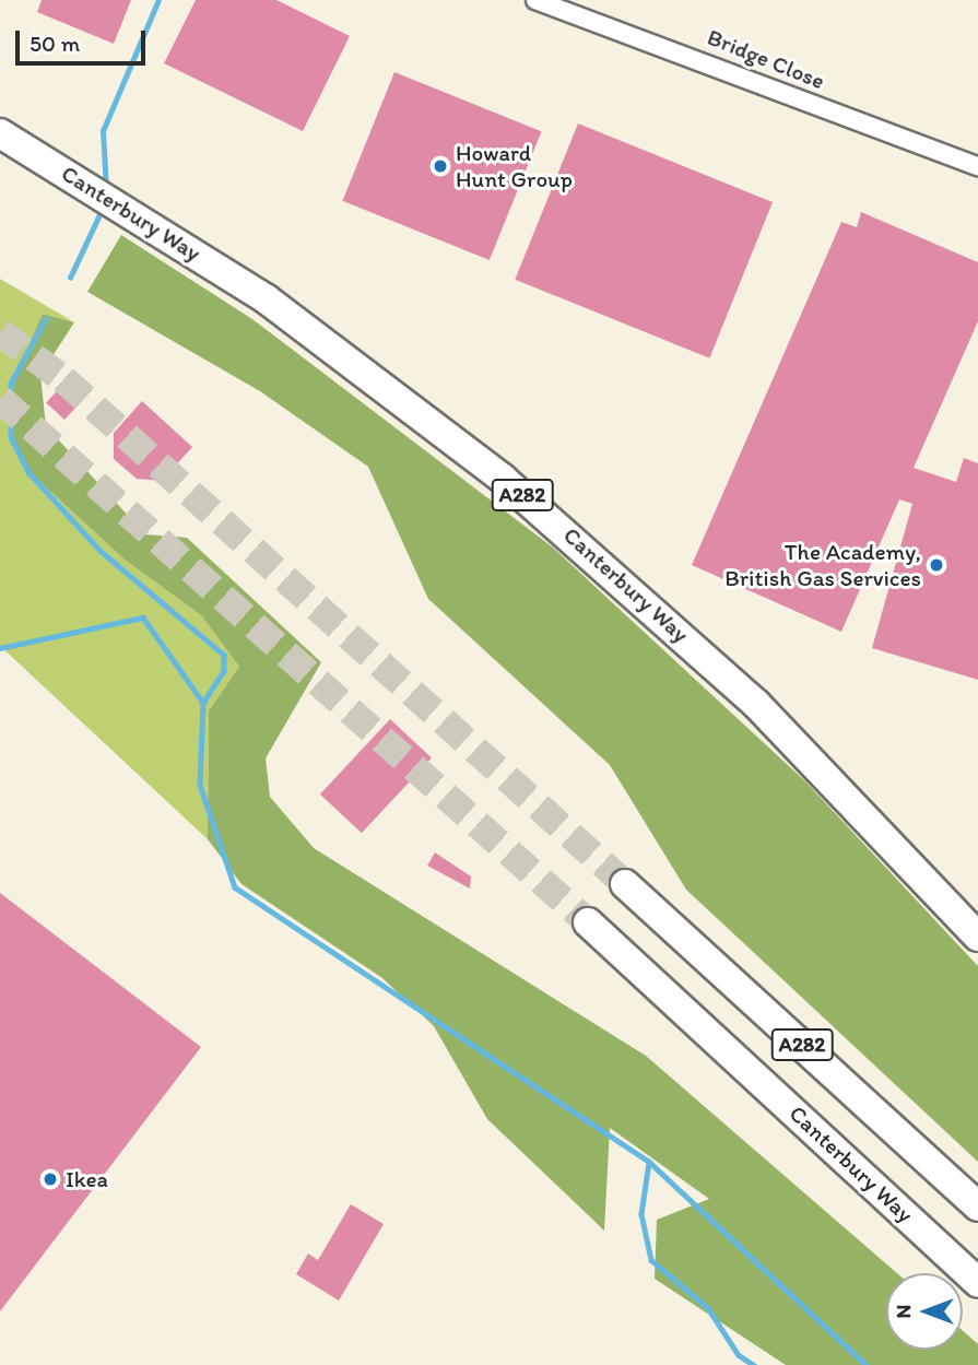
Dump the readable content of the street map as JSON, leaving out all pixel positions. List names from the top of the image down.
{
  "streets": {
    "highway": ["Canterbury Way", "A282"],
    "street": ["Bridge Close"]
  },
  "places": ["Howard Hunt Group", "The Academy, British Gas Services", "Ikea"],
  "scale_bar": "50 m",
  "north": "left"
}
